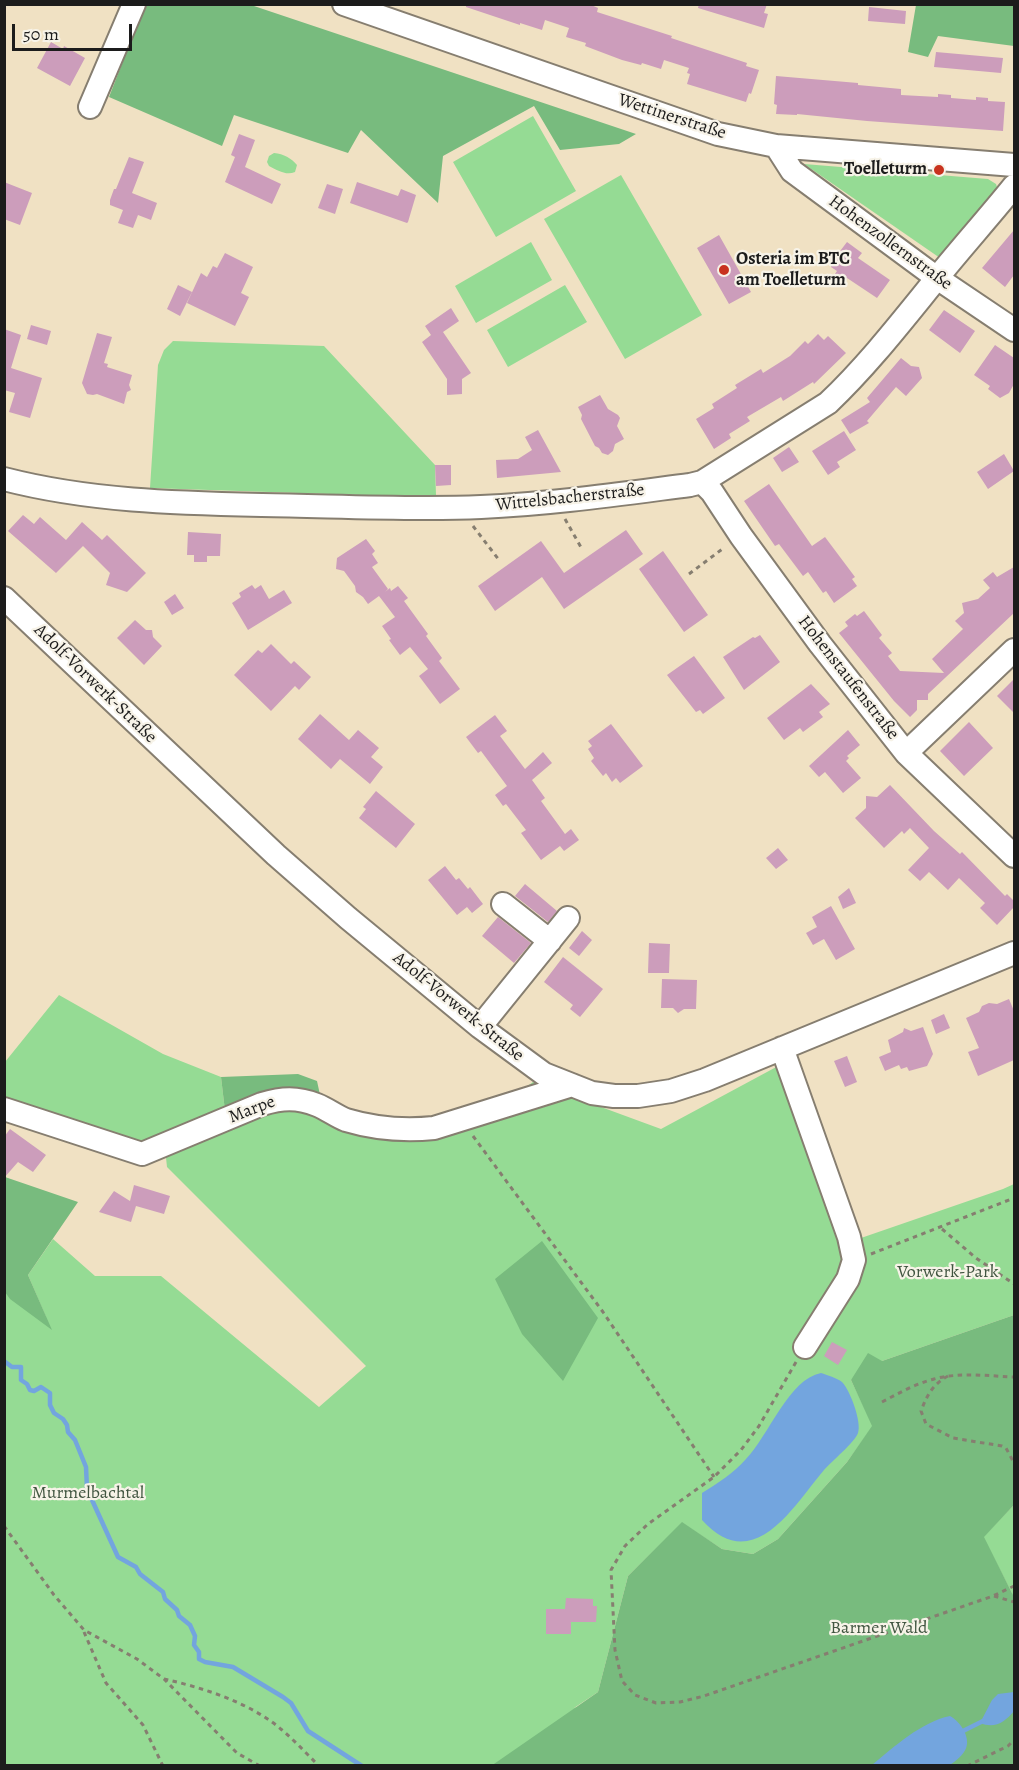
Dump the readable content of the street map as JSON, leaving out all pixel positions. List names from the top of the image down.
{
  "streets": {
    "street": [
      "Wettinerstraße",
      "Hohenzollernstraße",
      "Wittelsbacherstraße",
      "Hohenstaufenstraße",
      "Adolf-Vorwerk-Straße",
      "Marpe"
    ]
  },
  "crossings": [
    ["Wettinerstraße", "Hohenzollernstraße"],
    ["Hohenzollernstraße", "Wittelsbacherstraße"],
    ["Wittelsbacherstraße", "Hohenstaufenstraße"],
    ["Adolf-Vorwerk-Straße", "Marpe"]
  ],
  "parks": ["Vorwerk-Park", "Murmelbachtal", "Barmer Wald"],
  "places": ["Toelleturm", "Osteria im BTC am Toelleturm"],
  "scale_bar": "50 m"
}
